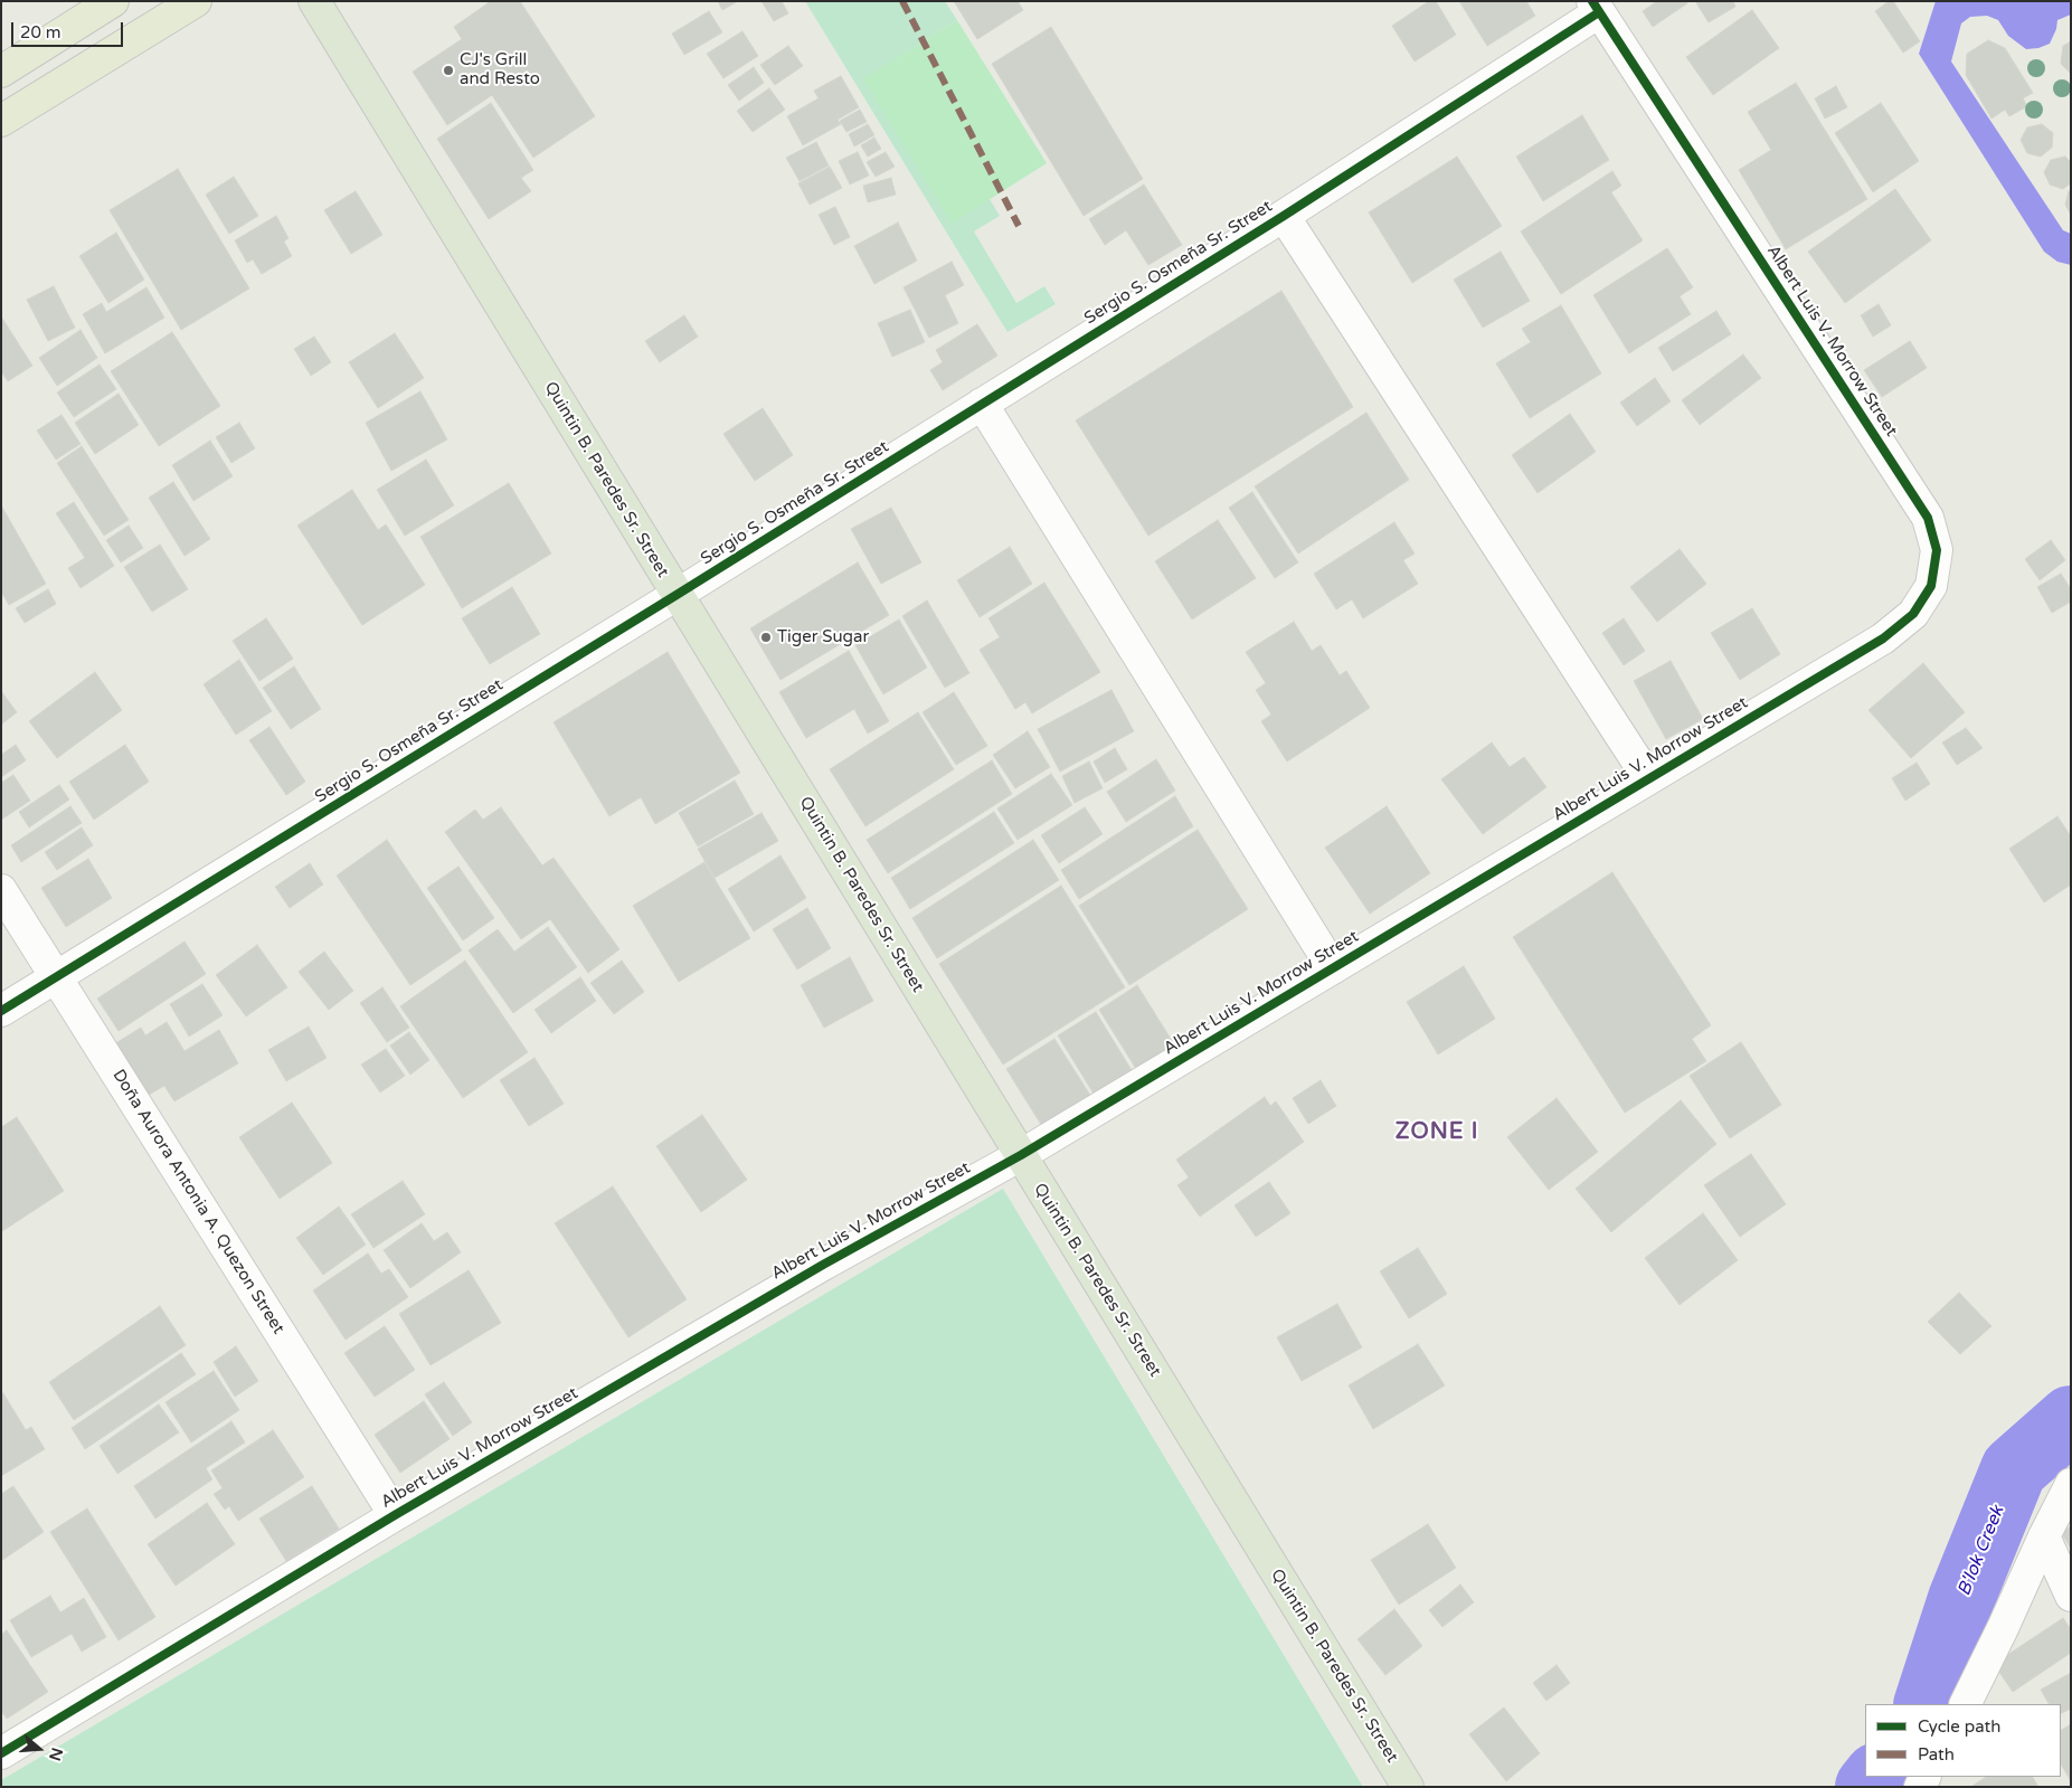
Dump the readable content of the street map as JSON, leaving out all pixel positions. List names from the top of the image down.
{
  "streets": {
    "main road": ["Quintin B. Paredes Sr. Street"],
    "street": ["Sergio S. Osmeña Sr. Street", "Albert Luis V. Morrow Street", "Doña Aurora Antonia A. Quezon Street"]
  },
  "crossings": [
    ["Sergio S. Osmeña Sr. Street", "Albert Luis V. Morrow Street"],
    ["Sergio S. Osmeña Sr. Street", "Quintin B. Paredes Sr. Street"],
    ["Sergio S. Osmeña Sr. Street", "Doña Aurora Antonia A. Quezon Street"],
    ["Albert Luis V. Morrow Street", "Quintin B. Paredes Sr. Street"],
    ["Albert Luis V. Morrow Street", "Doña Aurora Antonia A. Quezon Street"]
  ],
  "districts": ["ZONE I"],
  "water": ["B'lok Creek"],
  "places": ["CJ's Grill and Resto", "Tiger Sugar"],
  "legend": ["Cycle path", "Path"],
  "scale_bar": "20 m",
  "north": "right"
}
